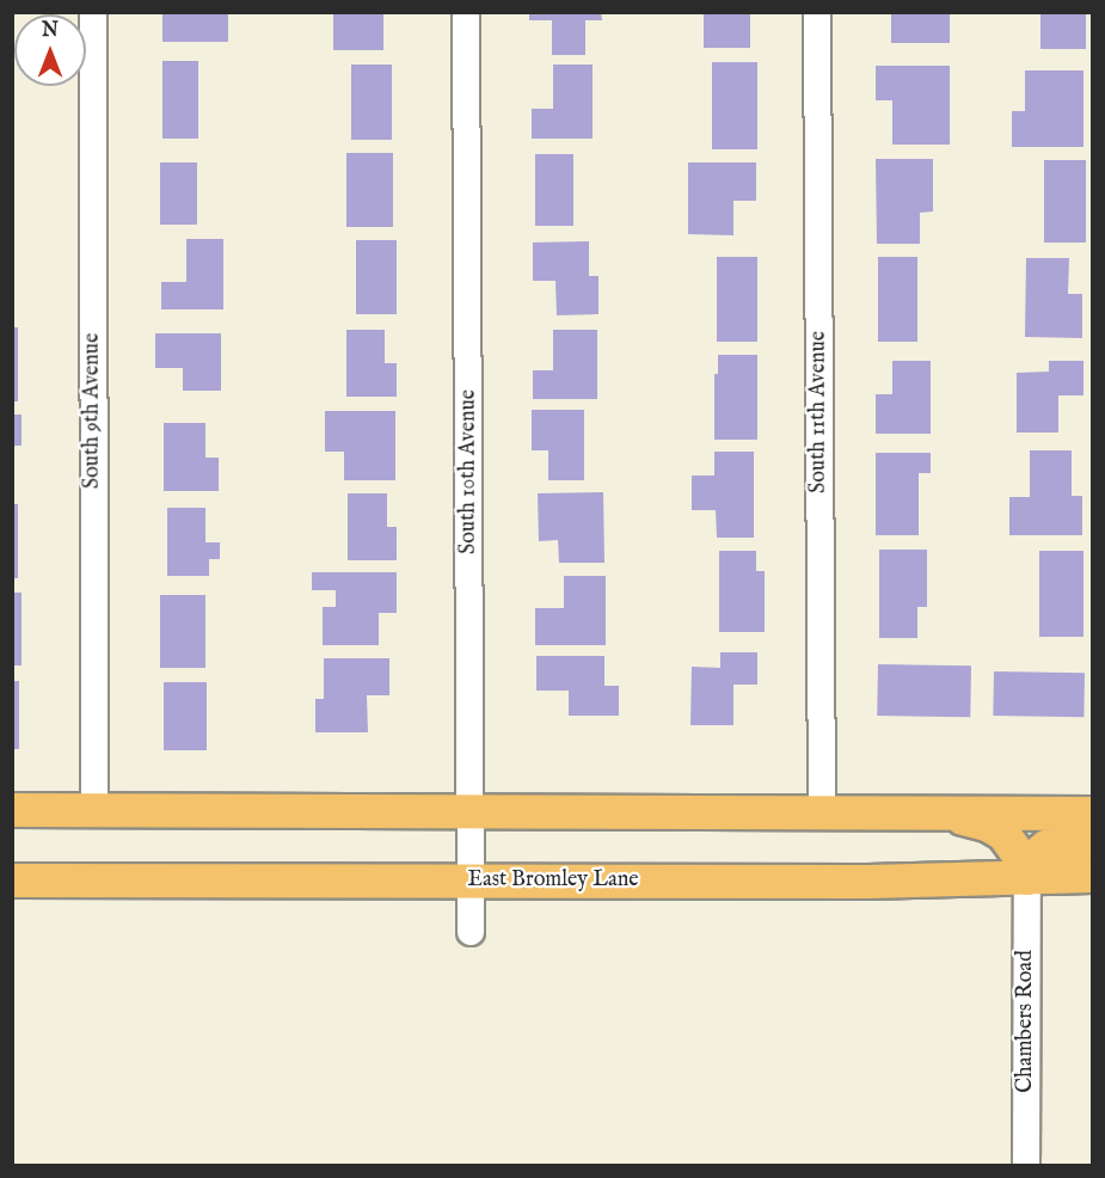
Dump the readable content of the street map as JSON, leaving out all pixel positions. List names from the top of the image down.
{
  "streets": {
    "main road": ["East Bromley Lane"],
    "street": [
      "South 9th Avenue",
      "South 11th Avenue",
      "South 10th Avenue",
      "Chambers Road"
    ]
  },
  "crossings": [
    ["South 10th Avenue", "East Bromley Lane"],
    ["East Bromley Lane", "Chambers Road"]
  ],
  "north": "top"
}
